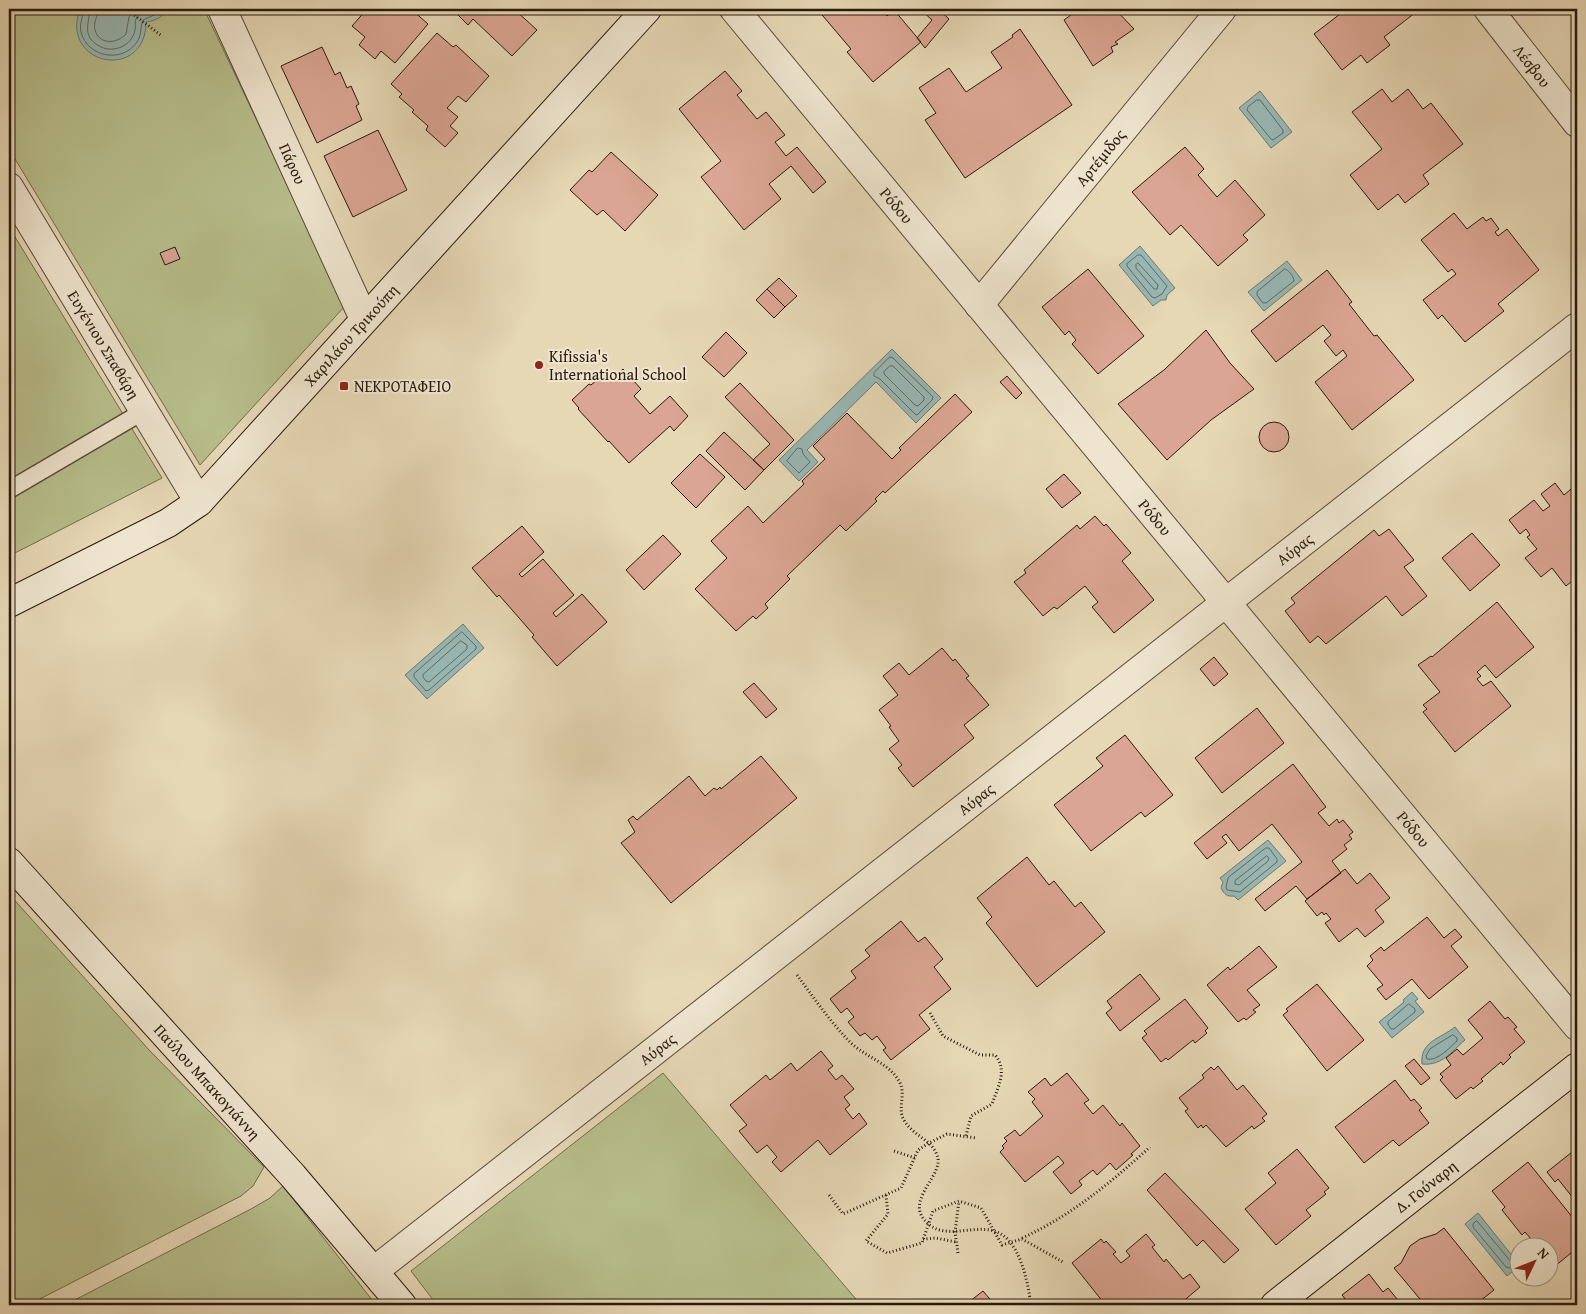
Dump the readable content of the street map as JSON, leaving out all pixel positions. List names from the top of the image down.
{
  "streets": {
    "street": [
      "Λέσβου",
      "Αρτέμιδος",
      "Πάρου",
      "Ρόδου",
      "Χαριλάου Τρικούπη",
      "Ευγένιου Σπαθάρη",
      "Αύρας",
      "Παύλου Μπακογιάννη",
      "Δ. Γούναρη"
    ]
  },
  "crossings": [
    ["Αρτέμιδος", "Ρόδου"],
    ["Πάρου", "Χαριλάου Τρικούπη"],
    ["Ρόδου", "Αύρας"],
    ["Χαριλάου Τρικούπη", "Ευγένιου Σπαθάρη"],
    ["Αύρας", "Παύλου Μπακογιάννη"]
  ],
  "places": {
    "other": ["Kifissia's International School"],
    "transit": ["ΝΕΚΡΟΤΑΦΕΙΟ"]
  },
  "north": "top right"
}
